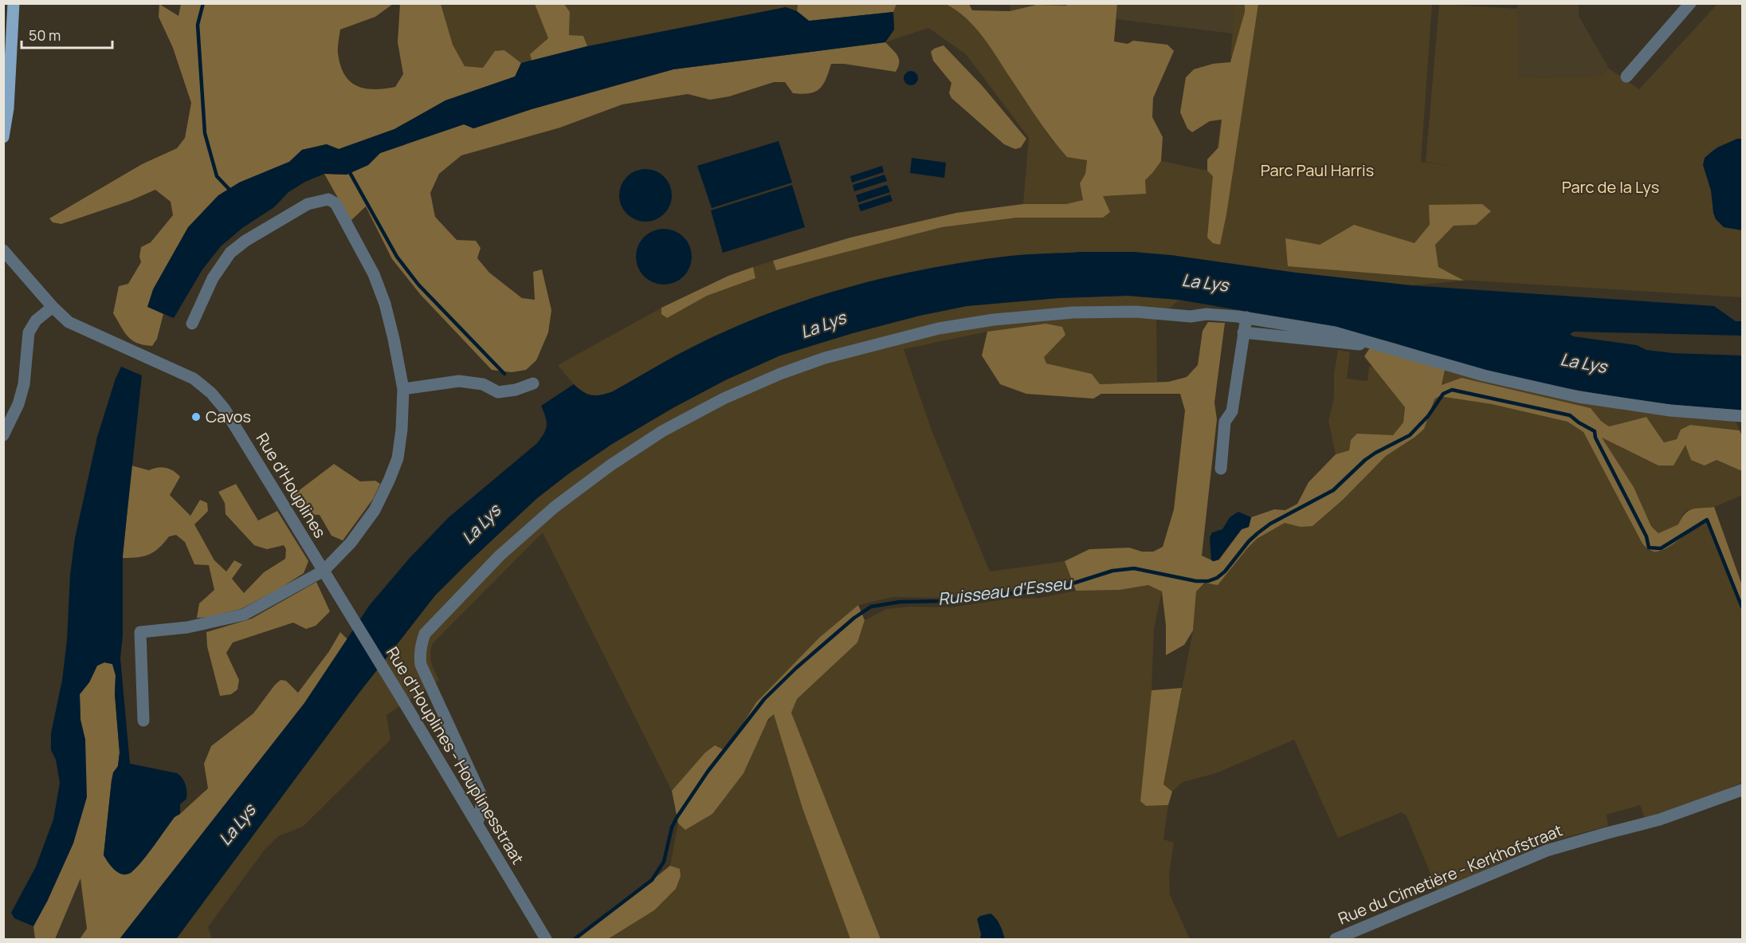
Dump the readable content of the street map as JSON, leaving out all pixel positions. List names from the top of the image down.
{
  "streets": {
    "street": ["Rue d'Houplines", "Rue d'Houplines - Houplinesstraat", "Rue du Cimetière - Kerkhofstraat"]
  },
  "crossings": [
    ["Rue d'Houplines", "Rue d'Houplines - Houplinesstraat"]
  ],
  "water": ["La Lys", "Ruisseau d'Esseu"],
  "parks": ["Parc Paul Harris", "Parc de la Lys"],
  "places": ["Cavos"],
  "scale_bar": "50 m"
}
